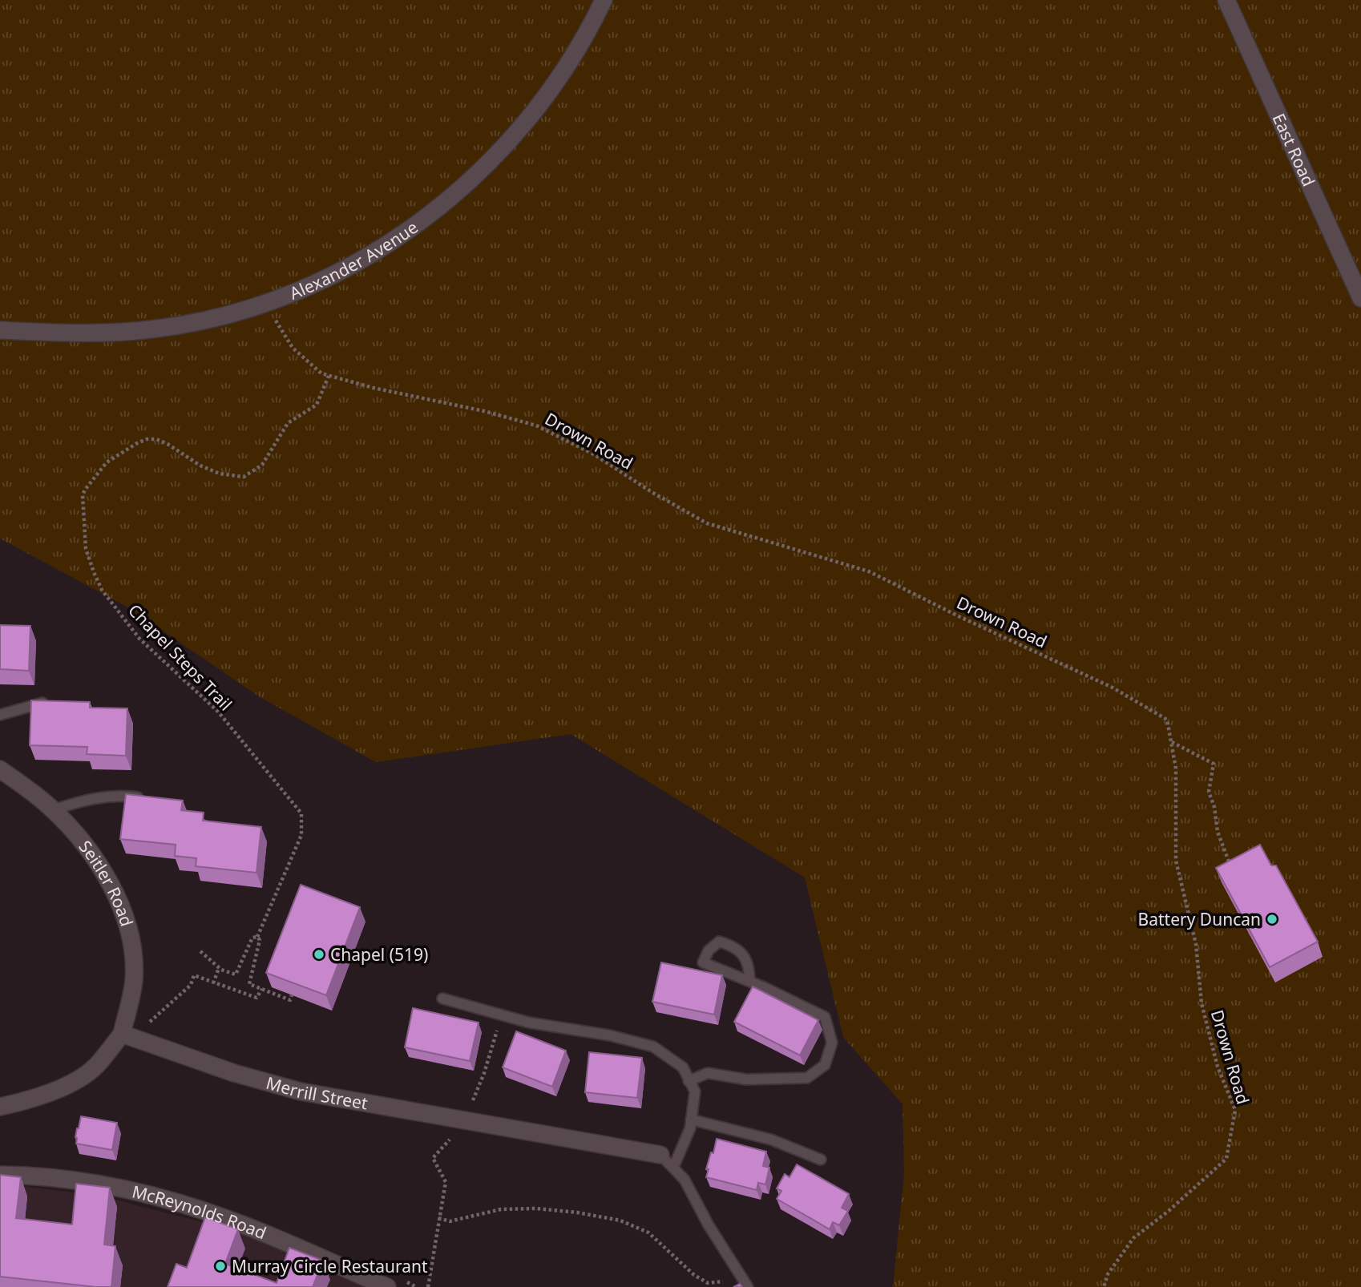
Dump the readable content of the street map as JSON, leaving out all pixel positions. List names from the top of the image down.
{
  "streets": {
    "street": [
      "East Road",
      "Alexander Avenue",
      "Seitler Road",
      "Merrill Street",
      "McReynolds Road"
    ],
    "path": ["Drown Road", "Chapel Steps Trail"]
  },
  "crossings": [
    ["Alexander Avenue", "Drown Road"],
    ["Drown Road", "Chapel Steps Trail"],
    ["Seitler Road", "Merrill Street"]
  ],
  "places": ["Battery Duncan", "Chapel (519)", "Murray Circle Restaurant"]
}
